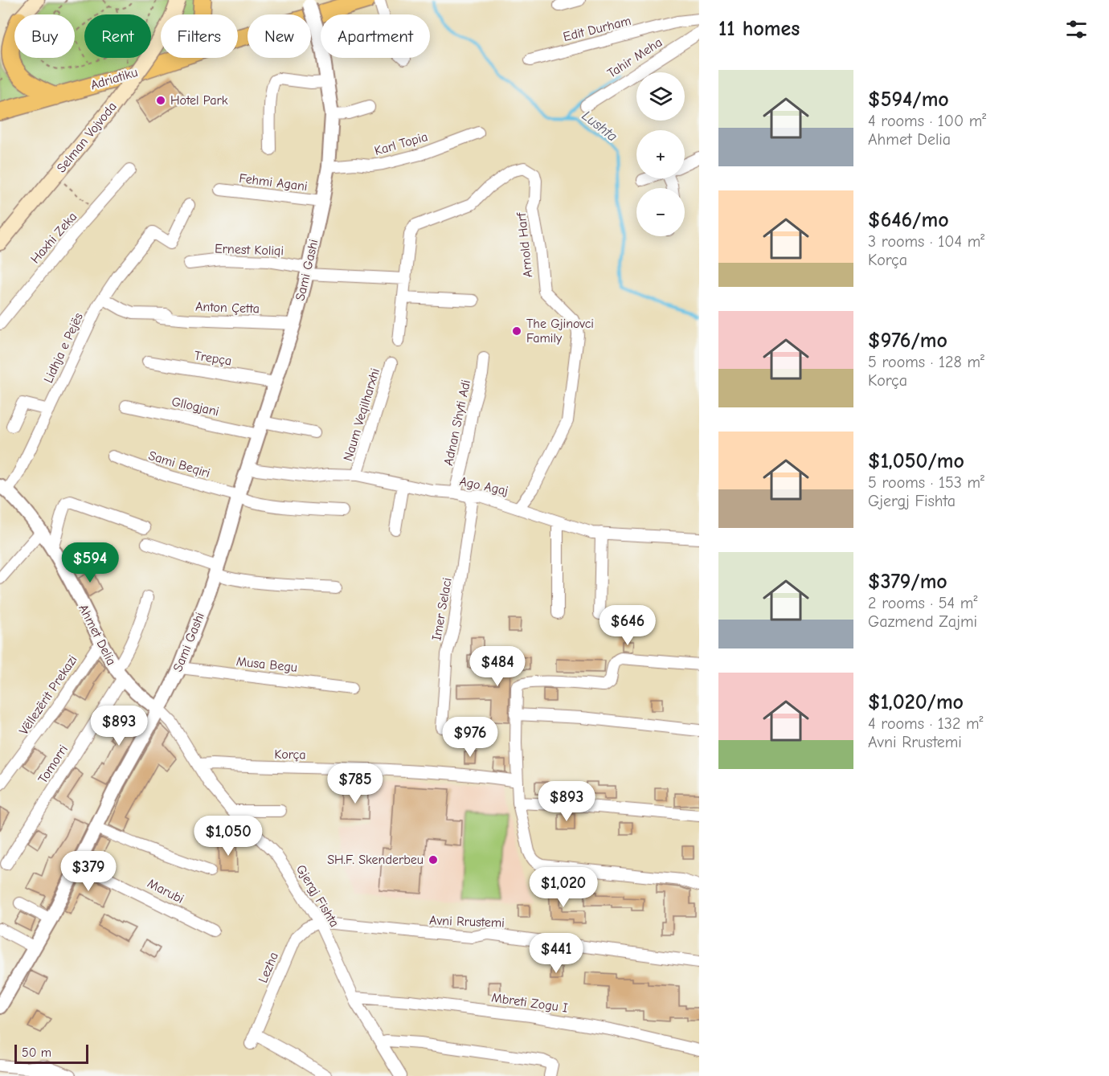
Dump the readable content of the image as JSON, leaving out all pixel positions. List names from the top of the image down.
{
  "streets": {
    "main road": ["Adriatiku", "Selman Vojvoda"],
    "street": [
      "Edit Durham",
      "Tahir Meha",
      "Karl Topia",
      "Fehmi Agani",
      "Haxhi Zeka",
      "Arnold Harf",
      "Ernest Koliqi",
      "Sami Gashi",
      "Anton Çetta",
      "Lidhja e Pejës",
      "Trepça",
      "Gllogjani",
      "Naum Veqilharxhi",
      "Adnan Shyti Adi",
      "Sami Beqiri",
      "Ago Agaj",
      "Imer Selaci",
      "Ahmet Delia",
      "Musa Begu",
      "Vëllezërit Prekazi",
      "Korça",
      "Tomorri",
      "Marubi",
      "Gjergj Fishta",
      "Avni Rrustemi",
      "Lezha",
      "Mbreti Zogu I"
    ]
  },
  "crossings": [
    ["Karl Topia", "Sami Gashi"],
    ["Fehmi Agani", "Sami Gashi"],
    ["Arnold Harf", "Ago Agaj"],
    ["Ernest Koliqi", "Sami Gashi"],
    ["Sami Gashi", "Anton Çetta"],
    ["Sami Gashi", "Trepça"],
    ["Sami Gashi", "Gllogjani"],
    ["Sami Gashi", "Sami Beqiri"],
    ["Sami Gashi", "Ago Agaj"],
    ["Sami Gashi", "Ahmet Delia"],
    ["Sami Gashi", "Musa Begu"],
    ["Sami Gashi", "Marubi"],
    ["Sami Gashi", "Gjergj Fishta"],
    ["Anton Çetta", "Lidhja e Pejës"],
    ["Lidhja e Pejës", "Ahmet Delia"],
    ["Naum Veqilharxhi", "Ago Agaj"],
    ["Adnan Shyti Adi", "Ago Agaj"],
    ["Ago Agaj", "Imer Selaci"],
    ["Ahmet Delia", "Vëllezërit Prekazi"],
    ["Ahmet Delia", "Tomorri"],
    ["Ahmet Delia", "Gjergj Fishta"],
    ["Korça", "Gjergj Fishta"],
    ["Gjergj Fishta", "Avni Rrustemi"],
    ["Gjergj Fishta", "Lezha"],
    ["Gjergj Fishta", "Mbreti Zogu I"],
    ["Avni Rrustemi", "Lezha"]
  ],
  "water": ["Lushta"],
  "places": ["Hotel Park", "The Gjinovci Family", "SH.F. Skenderbeu"],
  "scale_bar": "50 m",
  "page": {
    "heading": "11 homes",
    "chip": [
      "Buy",
      "Rent",
      "Filters",
      "New",
      "Apartment"
    ],
    "list": [
      {
        "name": "$594/mo",
        "note": "4 rooms · 100 m² · Ahmet Delia"
      },
      {
        "name": "$646/mo",
        "note": "3 rooms · 104 m² · Korça"
      },
      {
        "name": "$976/mo",
        "note": "5 rooms · 128 m² · Korça"
      },
      {
        "name": "$1,050/mo",
        "note": "5 rooms · 153 m² · Gjergj Fishta"
      },
      {
        "name": "$379/mo",
        "note": "2 rooms · 54 m² · Gazmend Zajmi"
      },
      {
        "name": "$1,020/mo",
        "note": "4 rooms · 132 m² · Avni Rrustemi"
      }
    ],
    "map_buttons": ["+", "−"],
    "price": [
      "$594",
      "$646",
      "$484",
      "$893",
      "$976",
      "$785",
      "$893",
      "$1,050",
      "$379",
      "$1,020",
      "$441"
    ],
    "scale": "50 m"
  }
}
